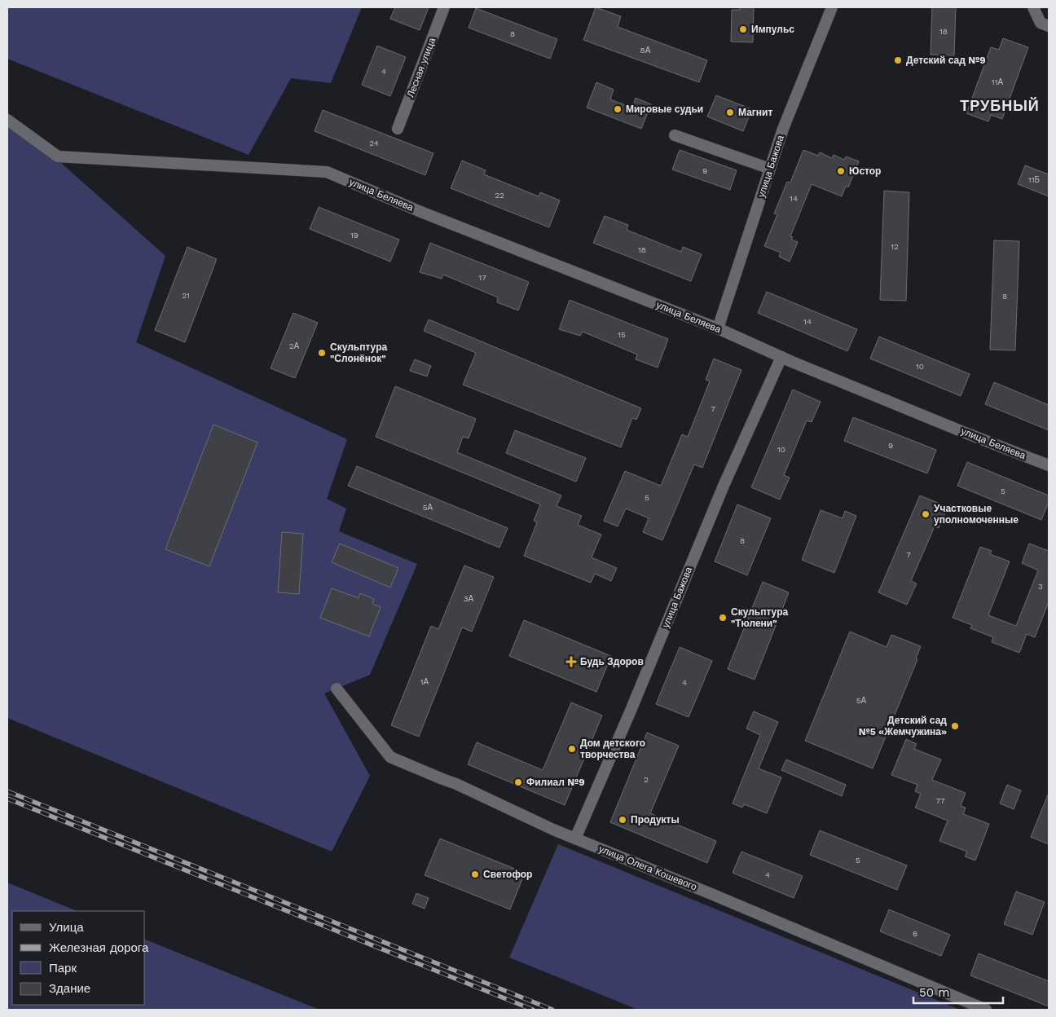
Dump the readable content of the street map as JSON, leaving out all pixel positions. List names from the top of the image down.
{
  "streets": {
    "street": [
      "Лесная улица",
      "улица Бажова",
      "улица Беляева",
      "улица Олега Кошевого"
    ]
  },
  "crossings": [
    ["улица Бажова", "улица Беляева"],
    ["улица Бажова", "улица Олега Кошевого"]
  ],
  "districts": ["ТРУБНЫЙ"],
  "places": {
    "other": [
      "Импульс",
      "Детский сад №9",
      "Мировые судьи",
      "Магнит",
      "Юстор",
      "Скульптура \"Слонёнок\"",
      "Участковые уполномоченные",
      "Скульптура \"Тюлени\"",
      "Детский сад №5 «Жемчужина»",
      "Дом детского творчества",
      "Филиал №9",
      "Продукты",
      "Светофор"
    ],
    "health": ["Будь Здоров"]
  },
  "house_numbers": [
    "18",
    "8",
    "8А",
    "4",
    "11А",
    "24",
    "9",
    "11Б",
    "22",
    "14",
    "19",
    "12",
    "18",
    "17",
    "21",
    "8",
    "14",
    "15",
    "2А",
    "10",
    "7",
    "9",
    "10",
    "5",
    "5",
    "5А",
    "8",
    "7",
    "3",
    "3А",
    "1А",
    "4",
    "5А",
    "2",
    "77",
    "5",
    "4",
    "6"
  ],
  "legend": [
    "Улица",
    "Железная дорога",
    "Парк",
    "Здание"
  ],
  "scale_bar": "50 m"
}
